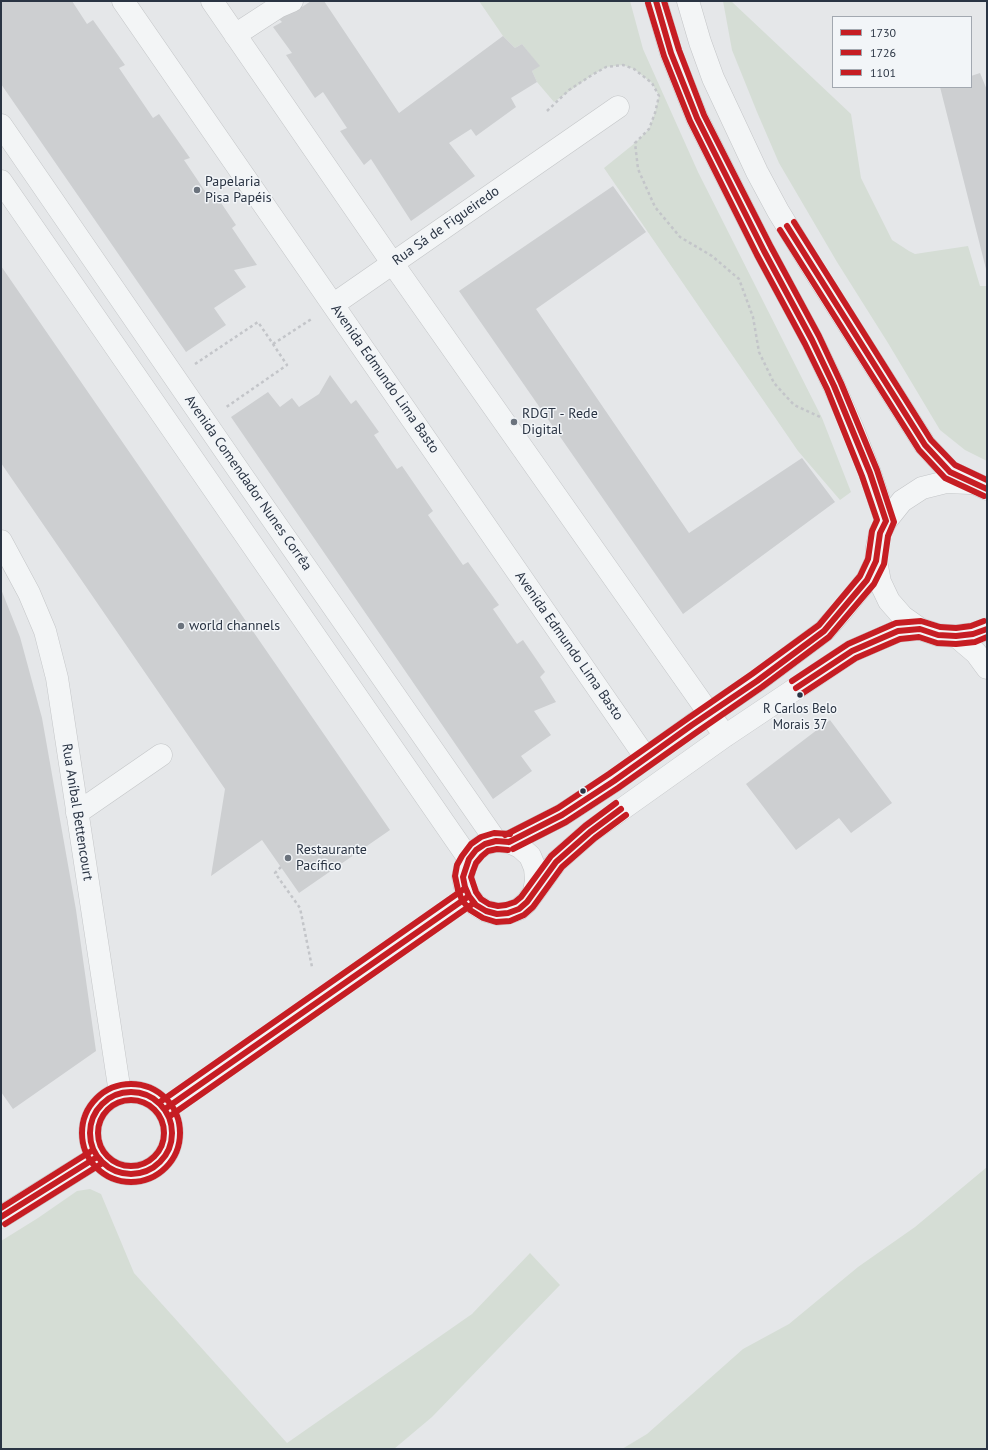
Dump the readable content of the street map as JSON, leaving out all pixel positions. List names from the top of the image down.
{
  "streets": {
    "street": [
      "Rua Sá de Figueiredo",
      "Avenida Edmundo Lima Basto",
      "Avenida Comendador Nunes Corrêa",
      "Rua Aníbal Bettencourt"
    ]
  },
  "crossings": [
    ["Rua Sá de Figueiredo", "Avenida Edmundo Lima Basto"]
  ],
  "places": [
    "Papelaria Pisa Papéis",
    "RDGT - Rede Digital",
    "world channels",
    "R Carlos Belo Morais 37",
    "Restaurante Pacífico"
  ],
  "lines": ["transit line 1730", "transit line 1726", "transit line 1101"],
  "legend": ["1730", "1726", "1101"]
}
